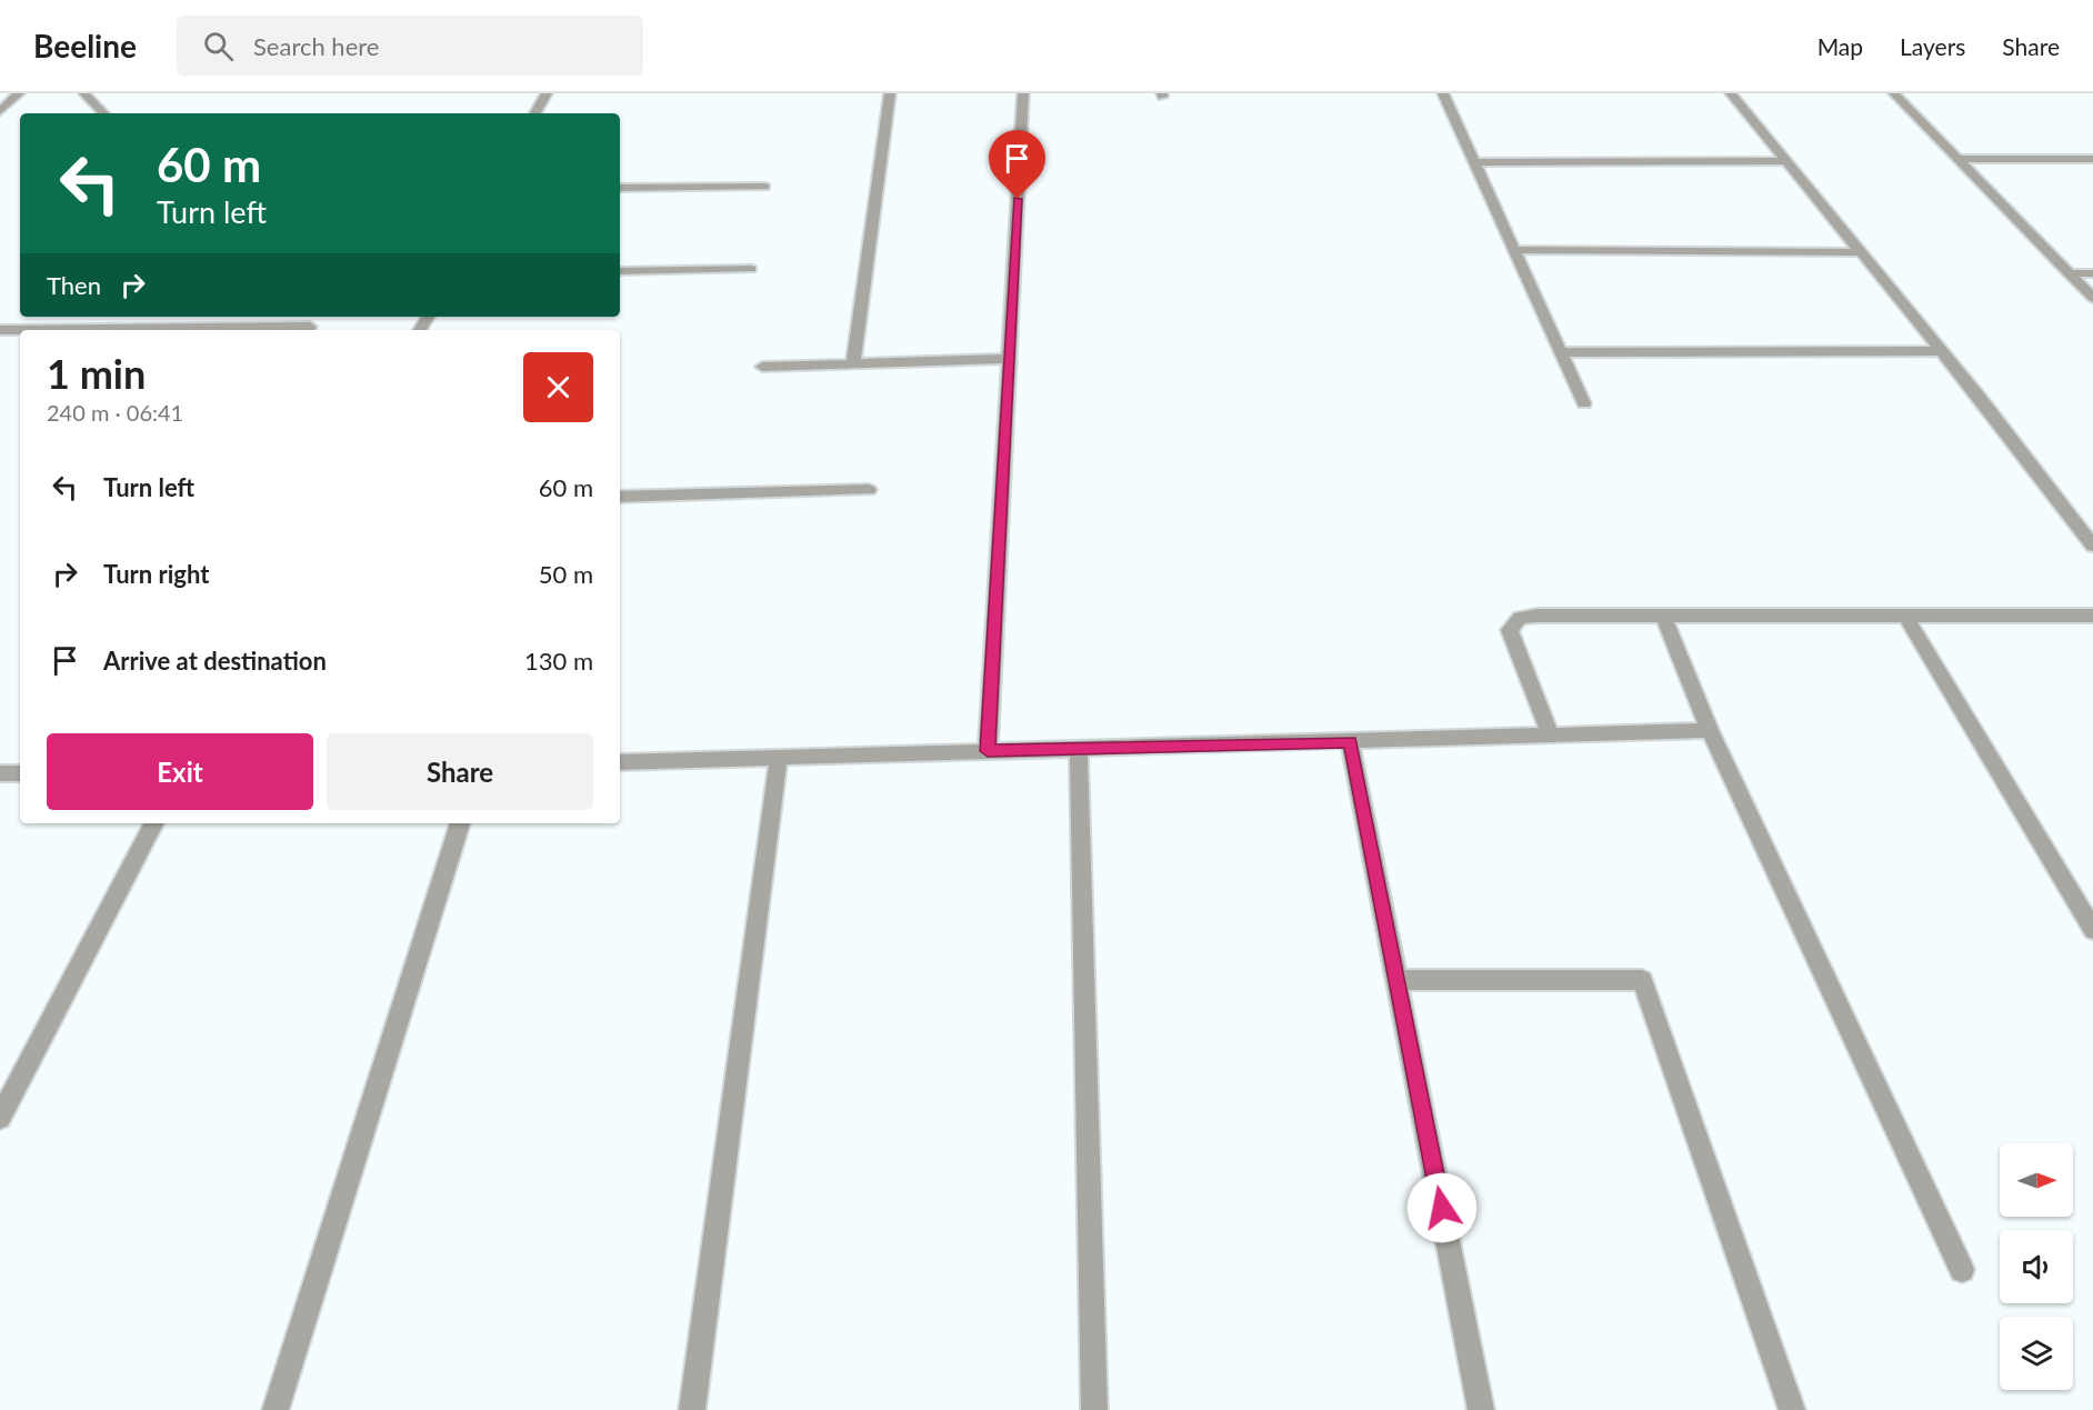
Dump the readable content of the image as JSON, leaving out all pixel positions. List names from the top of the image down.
{
  "north": "right",
  "page": {
    "header": "Beeline",
    "search": "Search here",
    "nav": ["Map", "Layers", "Share"],
    "turn": ["60 m", "Turn left"],
    "then": "Then",
    "heading": ["1 min", "240 m · 06:41"],
    "list": [
      {
        "name": "Turn left",
        "value": "60 m"
      },
      {
        "name": "Turn right",
        "value": "50 m"
      },
      {
        "name": "Arrive at destination",
        "value": "130 m"
      }
    ],
    "buttons": ["Exit", "Share"]
  }
}
